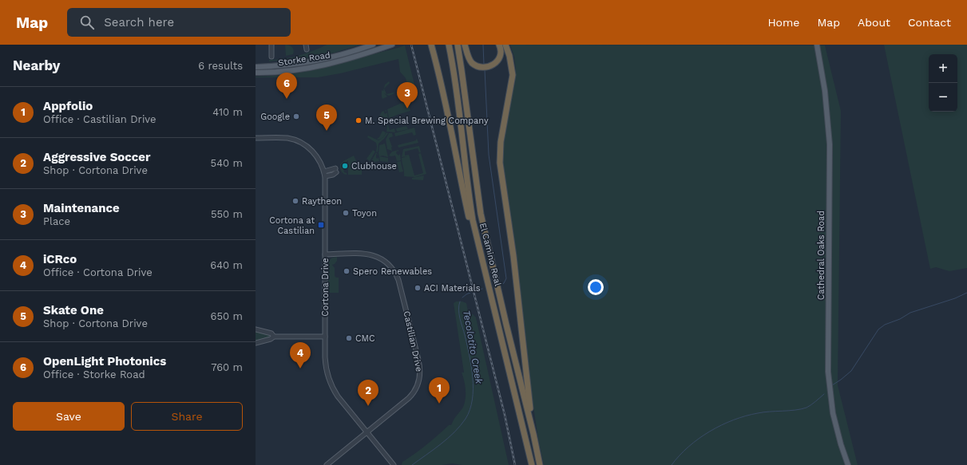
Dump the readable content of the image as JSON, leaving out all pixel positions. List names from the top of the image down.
{
  "streets": {
    "highway": ["El Camino Real"],
    "main road": ["Storke Road", "Cathedral Oaks Road"],
    "street": ["Cortona Drive", "Castilian Drive"]
  },
  "crossings": [
    ["Cortona Drive", "Castilian Drive"]
  ],
  "water": ["Tecolotito Creek"],
  "places": {
    "other": [
      "Google",
      "M. Special Brewing Company",
      "Clubhouse",
      "Raytheon",
      "Toyon",
      "Spero Renewables",
      "ACI Materials",
      "CMC"
    ],
    "transit": ["Cortona at Castilian"]
  },
  "page": {
    "header": "Map",
    "search": "Search here",
    "nav": [
      "Home",
      "Map",
      "About",
      "Contact"
    ],
    "heading": ["Nearby", "6 results"],
    "map_buttons": ["+", "−"],
    "pins": [
      "6",
      "3",
      "5",
      "4",
      "1",
      "2"
    ],
    "list": [
      {
        "mark": "1",
        "name": "Appfolio",
        "note": "Office · Castilian Drive",
        "value": "410 m"
      },
      {
        "mark": "2",
        "name": "Aggressive Soccer",
        "note": "Shop · Cortona Drive",
        "value": "540 m"
      },
      {
        "mark": "3",
        "name": "Maintenance",
        "note": "Place",
        "value": "550 m"
      },
      {
        "mark": "4",
        "name": "iCRco",
        "note": "Office · Cortona Drive",
        "value": "640 m"
      },
      {
        "mark": "5",
        "name": "Skate One",
        "note": "Shop · Cortona Drive",
        "value": "650 m"
      },
      {
        "mark": "6",
        "name": "OpenLight Photonics",
        "note": "Office · Storke Road",
        "value": "760 m"
      }
    ],
    "buttons": ["Save", "Share"]
  }
}
